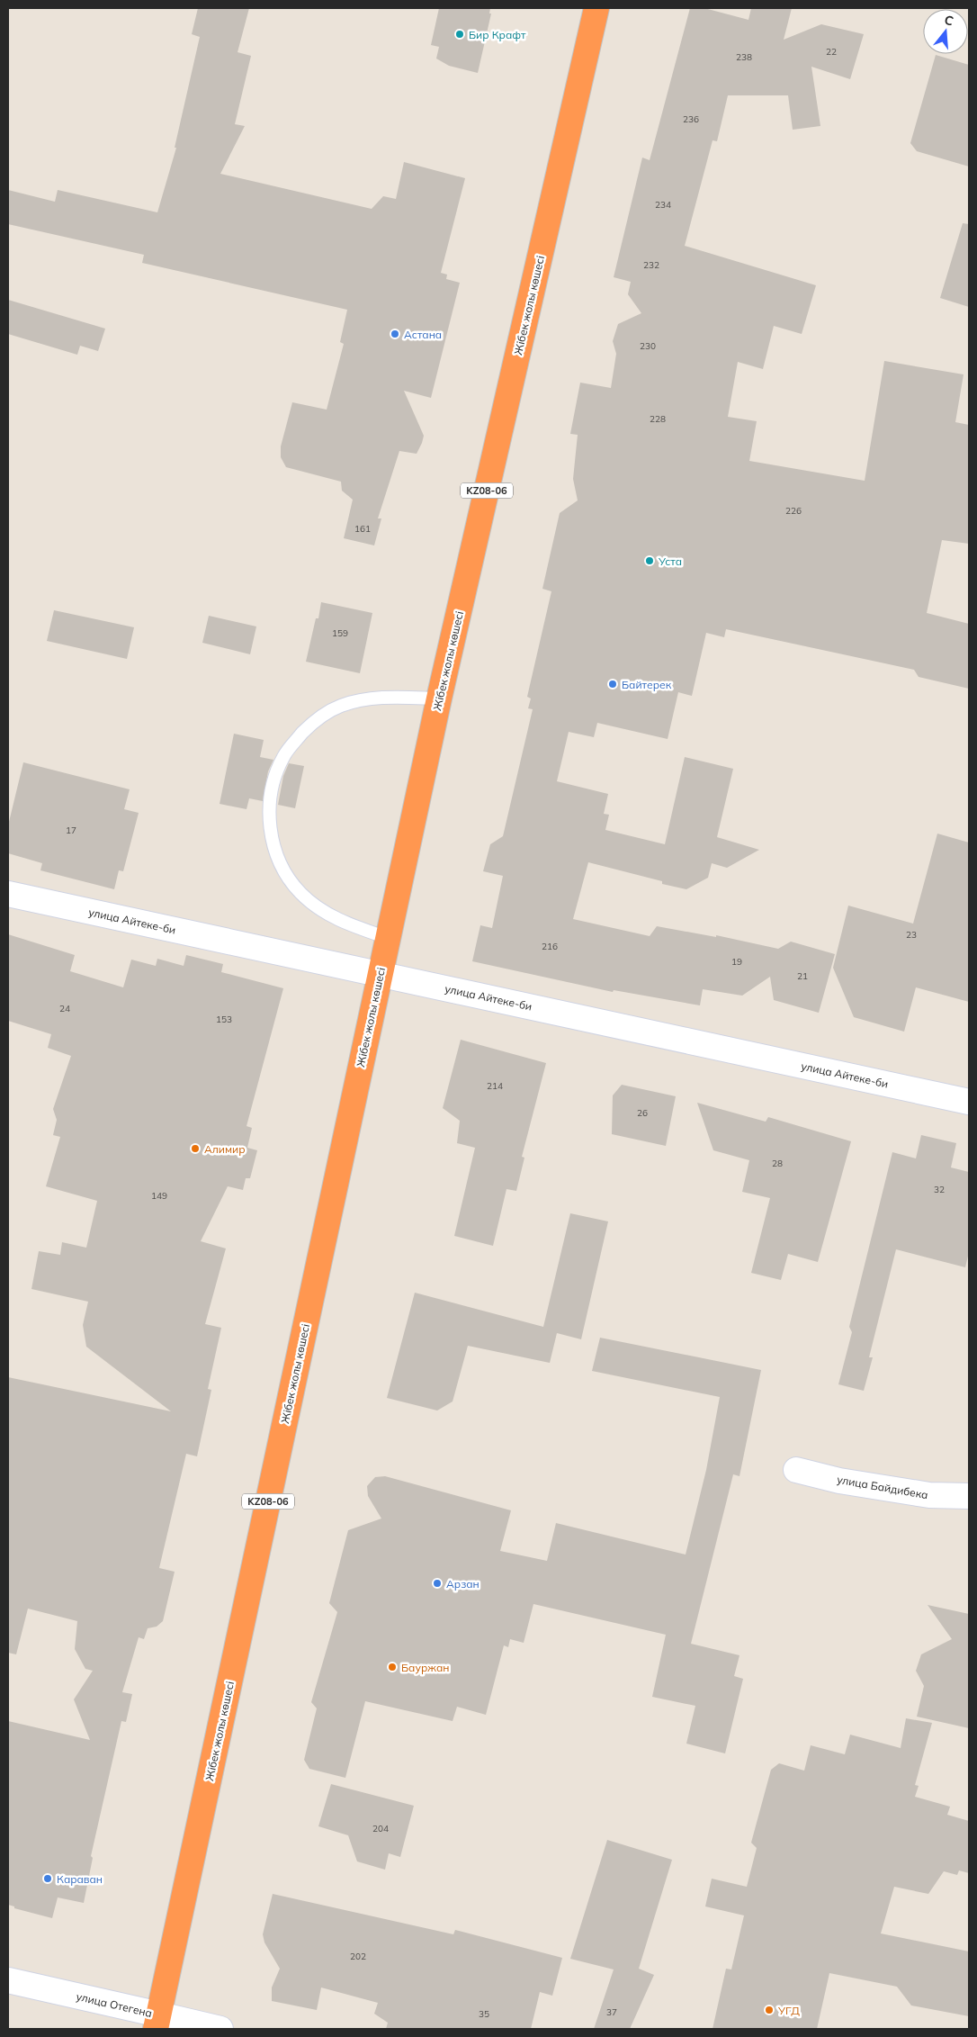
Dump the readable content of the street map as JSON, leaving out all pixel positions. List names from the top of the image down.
{
  "streets": {
    "highway": ["Жібек жолы көшесі", "KZ08-06"],
    "street": ["улица Айтеке-би", "улица Байдибека", "улица Отегена"]
  },
  "crossings": [
    ["Жібек жолы көшесі", "улица Айтеке-би"],
    ["Жібек жолы көшесі", "улица Отегена"]
  ],
  "places": [
    "Бир Крафт",
    "Астана",
    "Уста",
    "Байтерек",
    "Алимир",
    "Арзан",
    "Бауржан",
    "Караван",
    "УГД"
  ],
  "house_numbers": [
    "22",
    "238",
    "236",
    "234",
    "232",
    "230",
    "228",
    "226",
    "161",
    "159",
    "17",
    "23",
    "216",
    "19",
    "21",
    "24",
    "153",
    "214",
    "26",
    "28",
    "32",
    "149",
    "204",
    "202",
    "37",
    "35"
  ],
  "north": "top"
}
